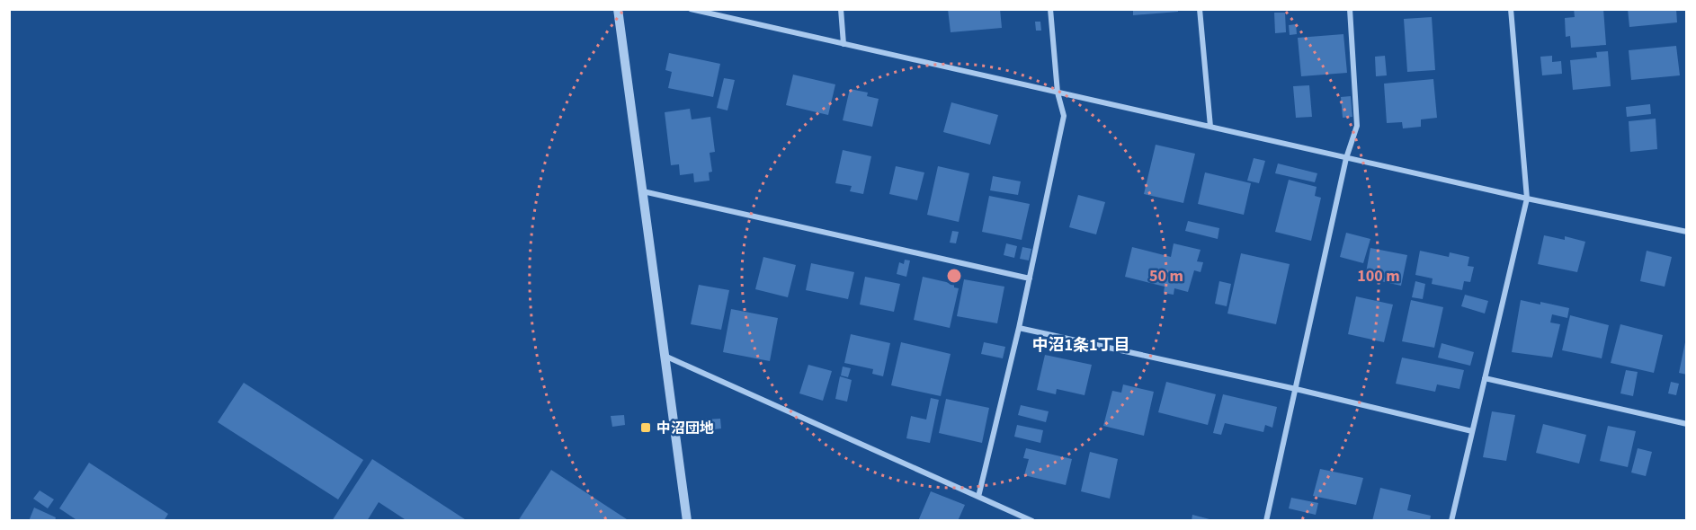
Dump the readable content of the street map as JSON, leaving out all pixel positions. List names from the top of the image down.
{
  "districts": ["中沼1条1丁目"],
  "places": {
    "transit": ["中沼団地"]
  },
  "rings": ["50 m", "100 m"]
}
